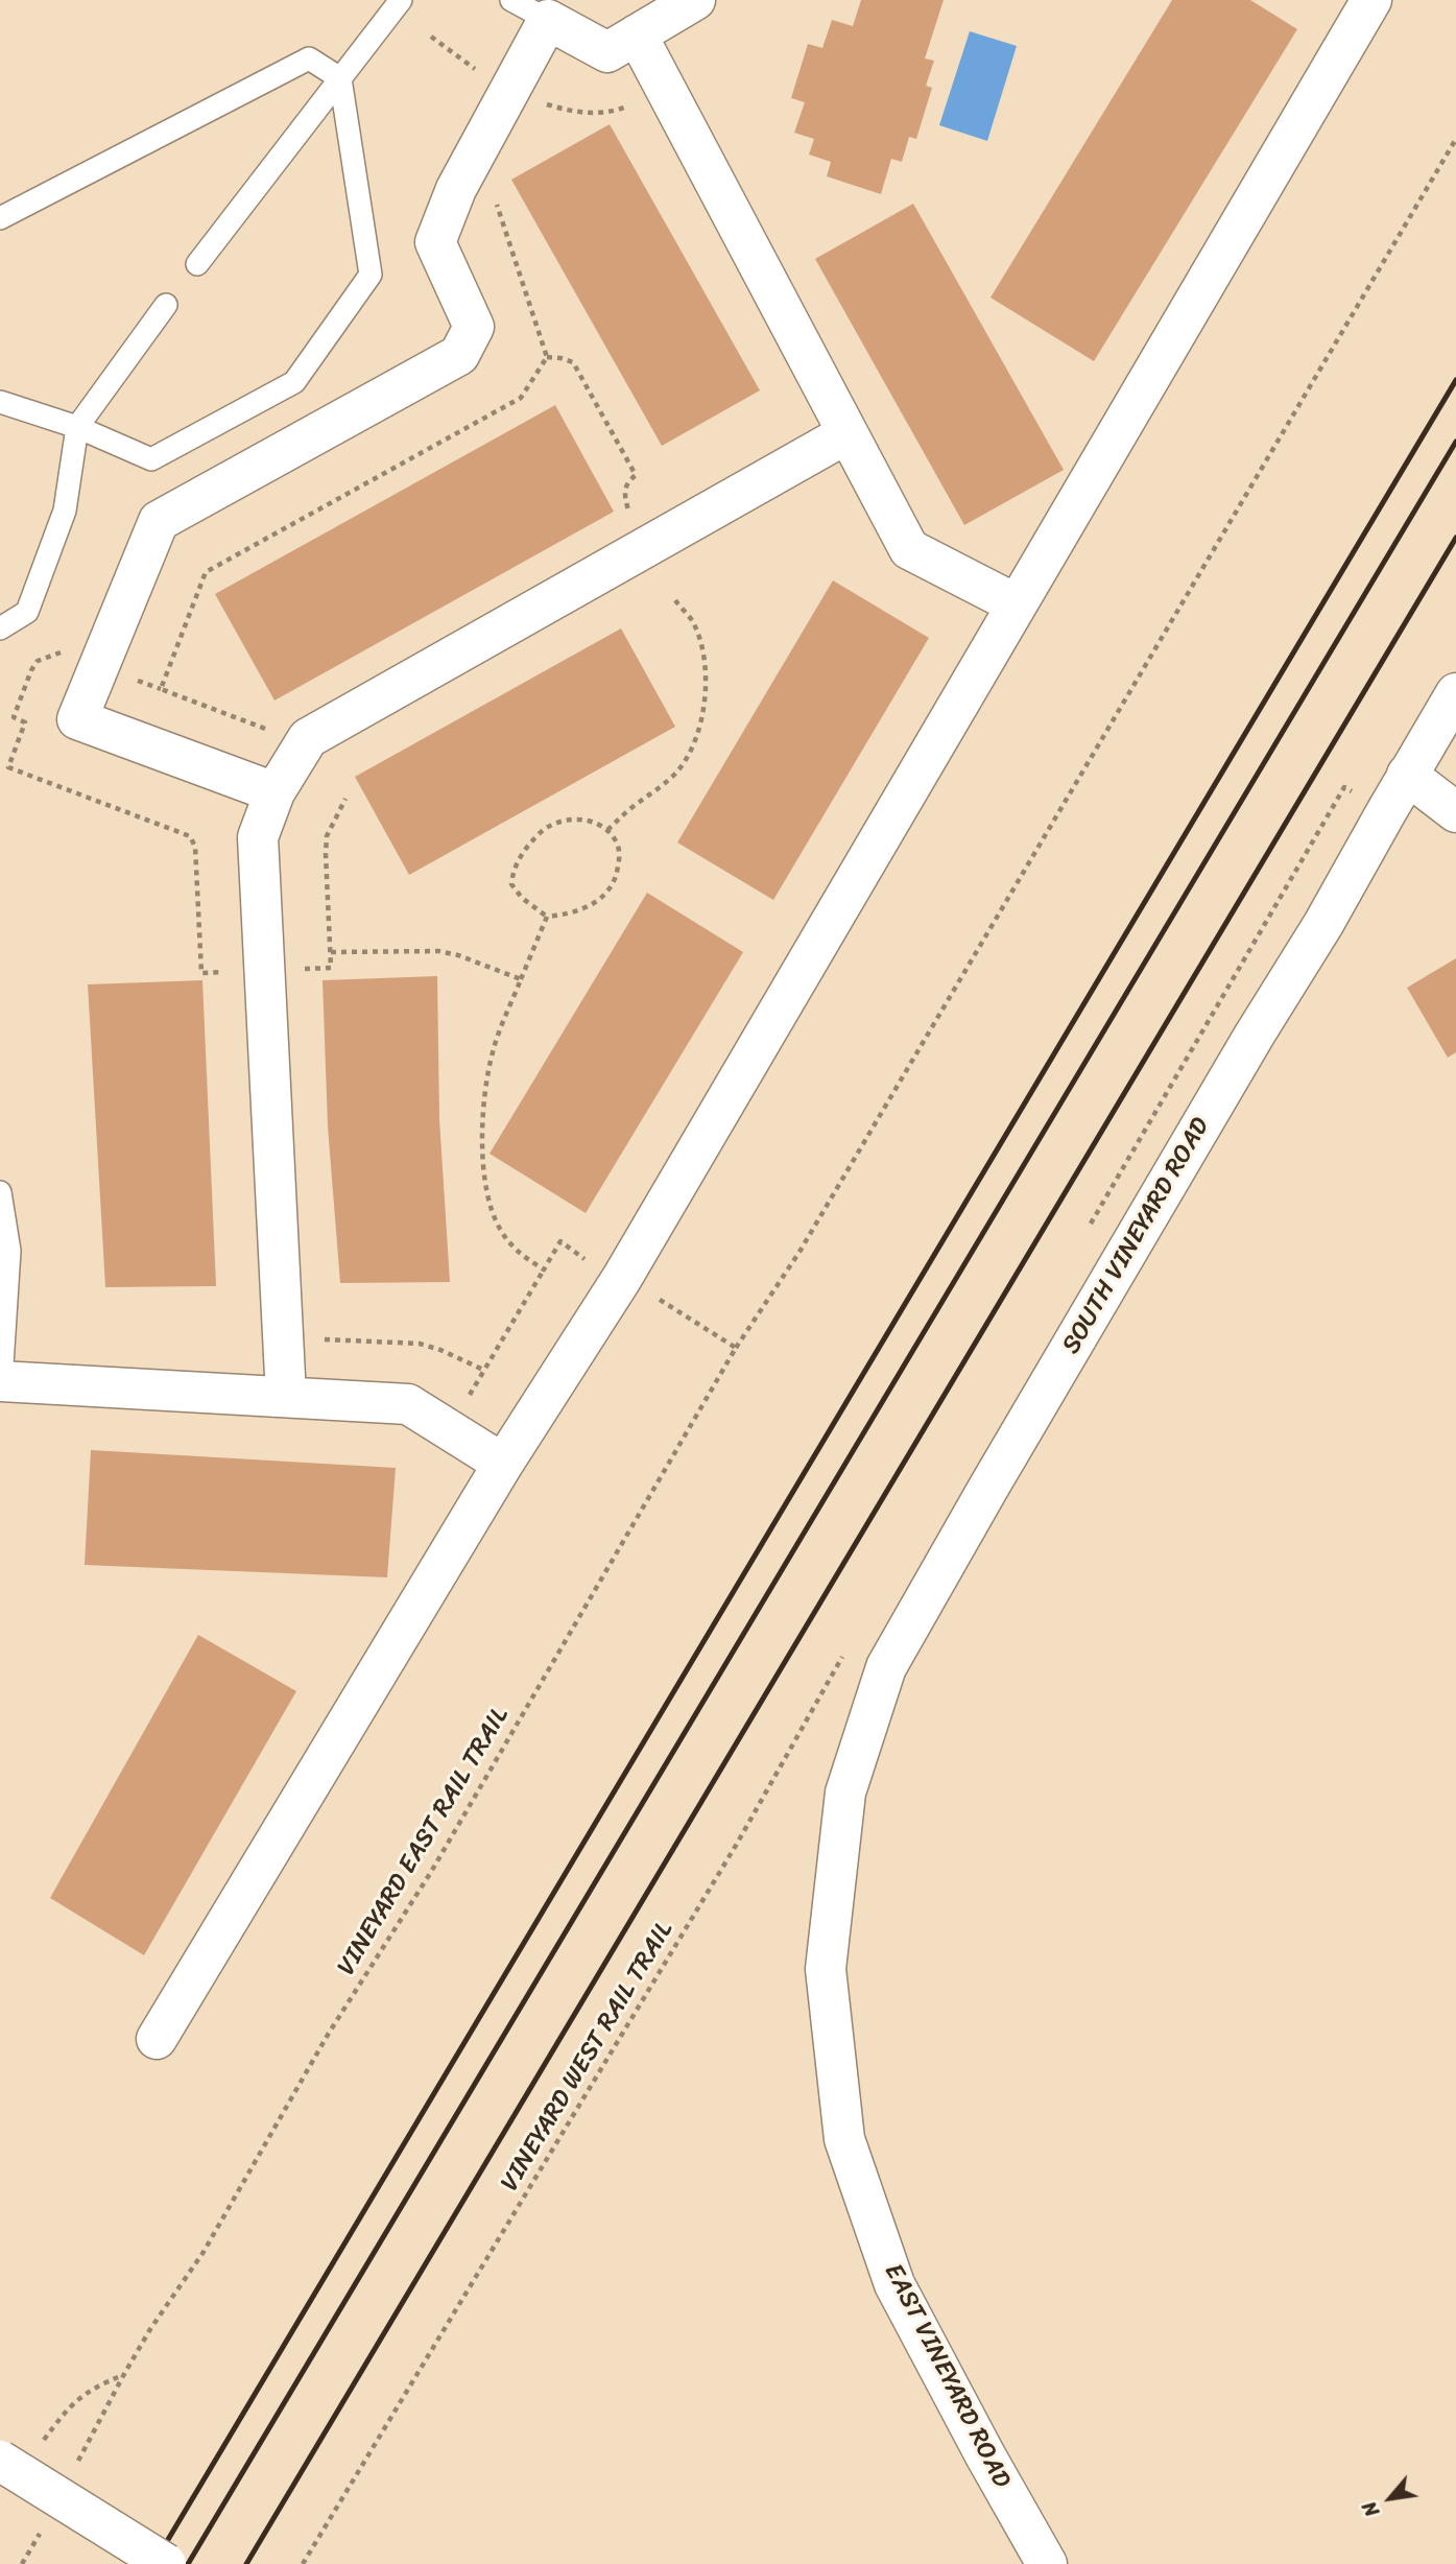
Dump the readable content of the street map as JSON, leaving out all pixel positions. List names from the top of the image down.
{
  "streets": {
    "street": ["SOUTH VINEYARD ROAD", "EAST VINEYARD ROAD"],
    "path": ["VINEYARD EAST RAIL TRAIL", "VINEYARD WEST RAIL TRAIL"]
  },
  "crossings": [
    ["SOUTH VINEYARD ROAD", "EAST VINEYARD ROAD"]
  ],
  "north": "bottom left"
}
